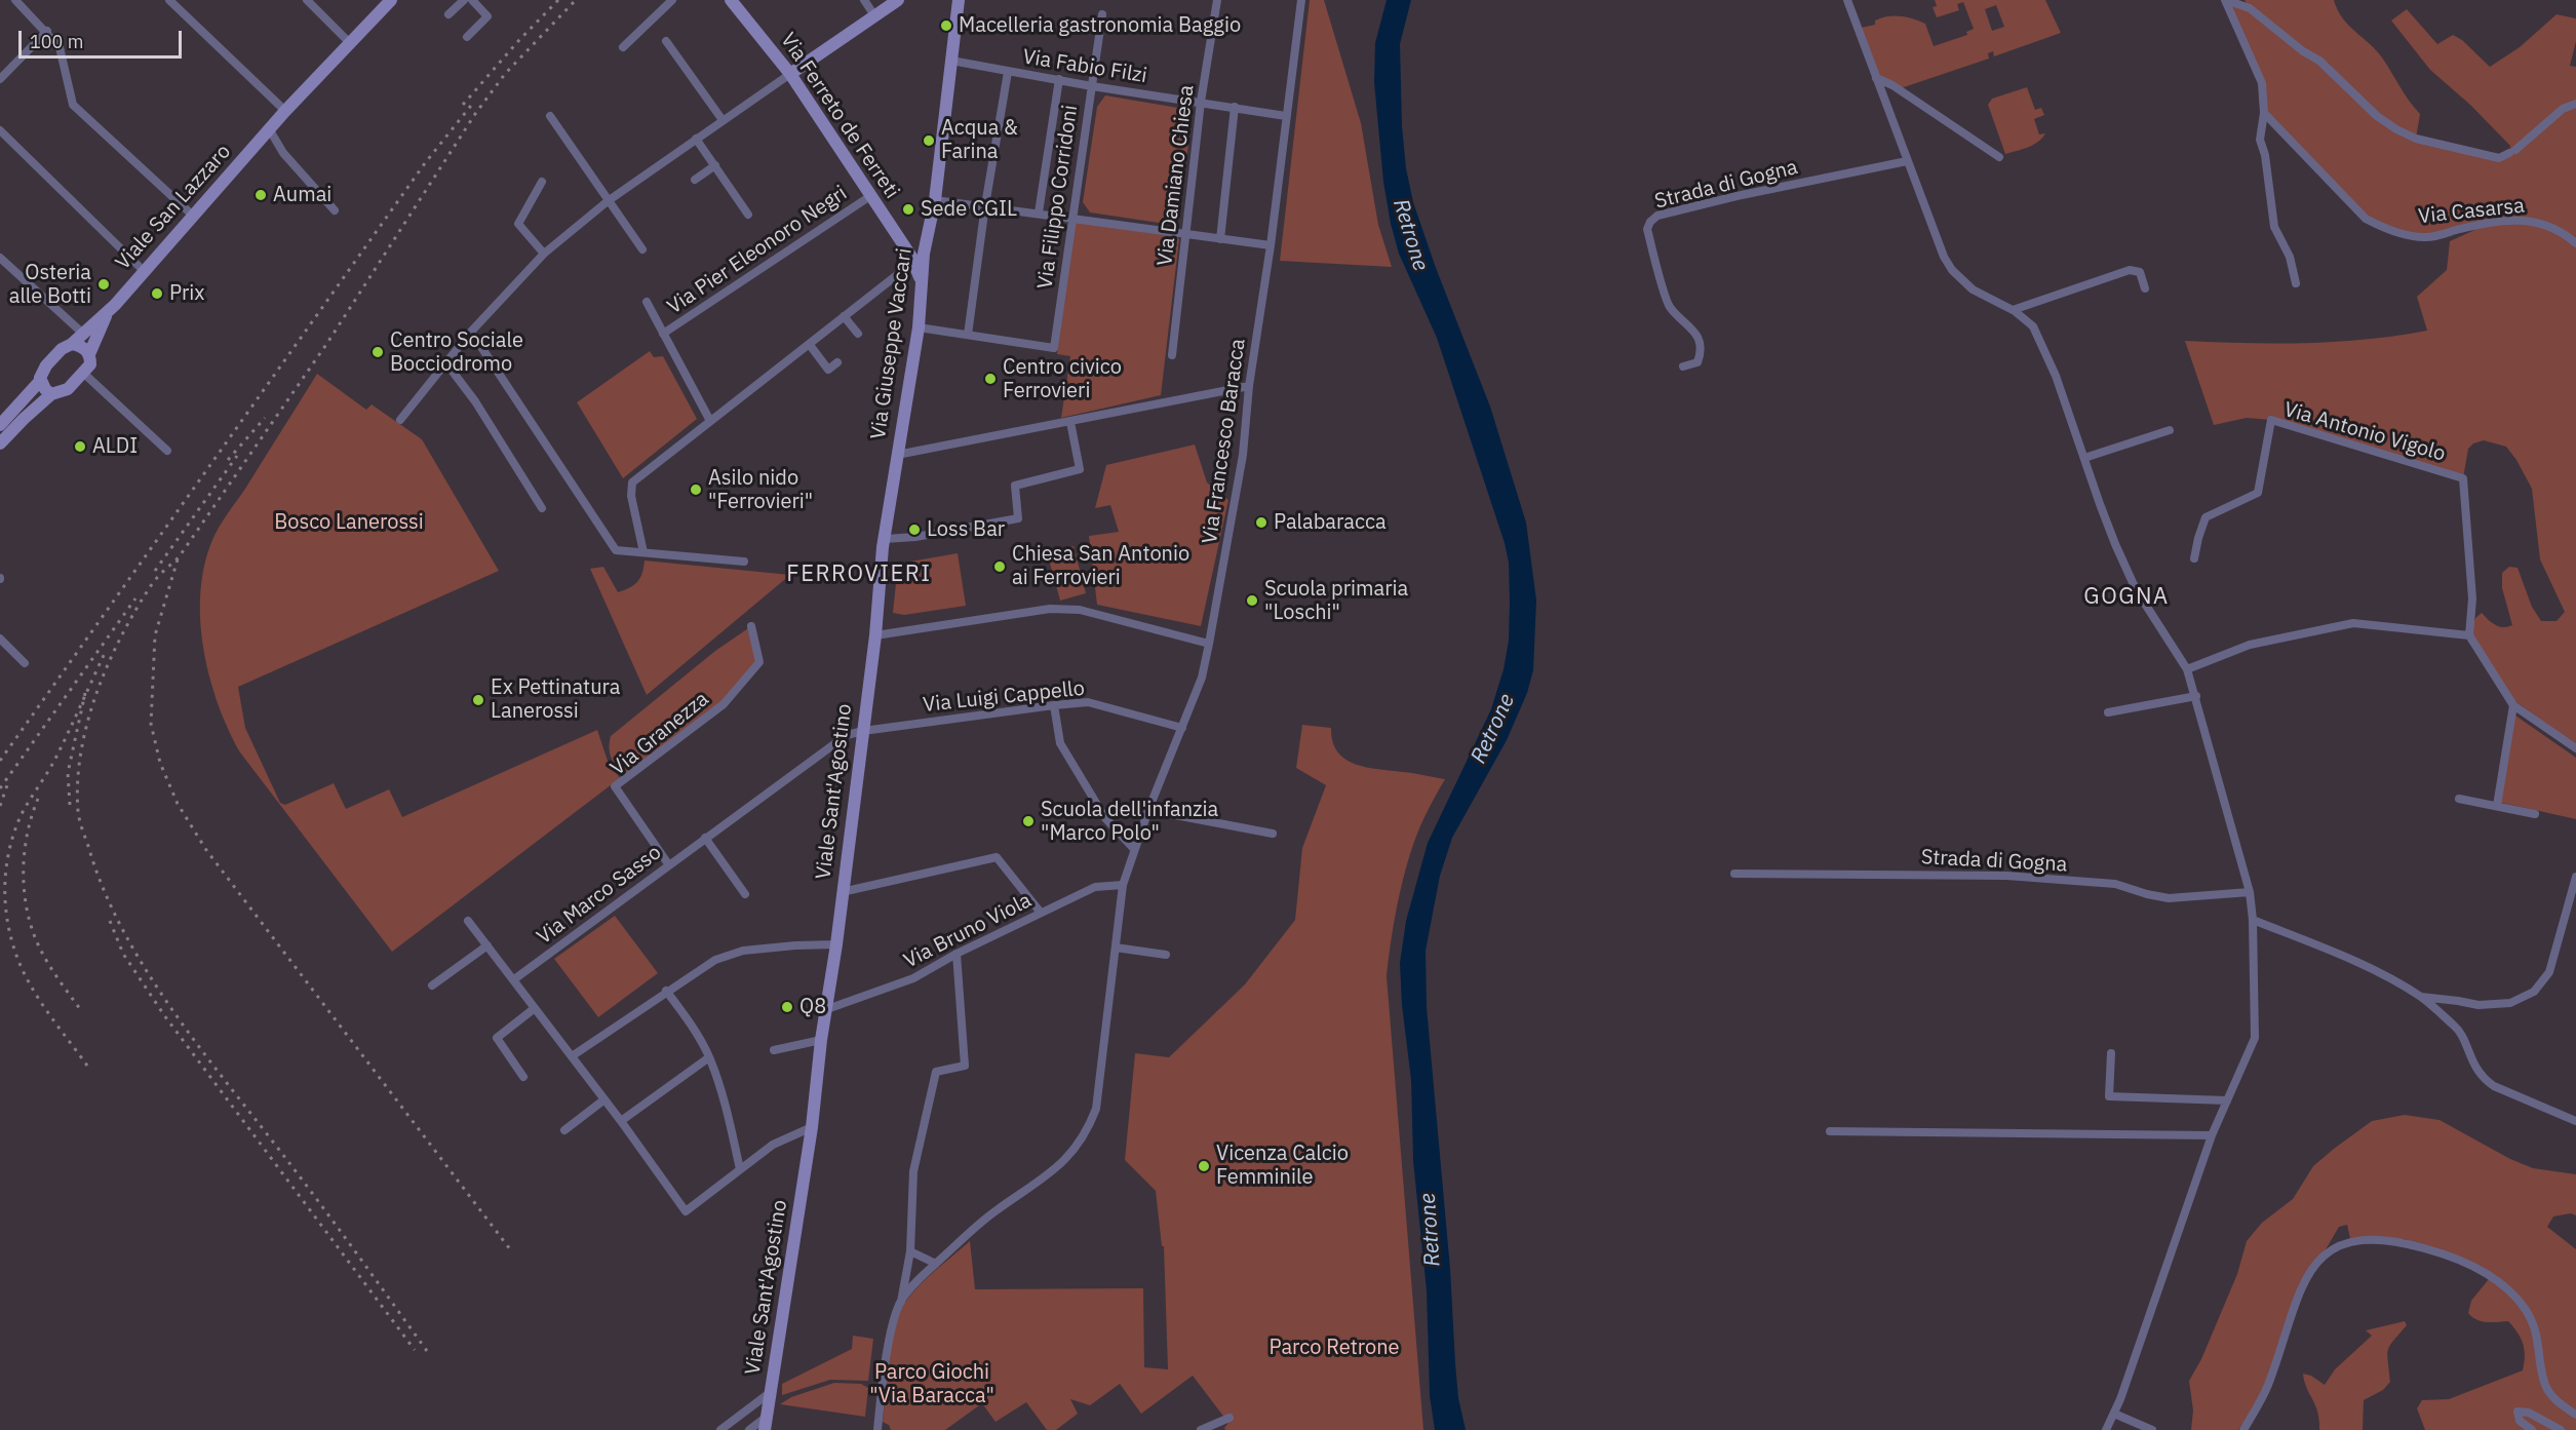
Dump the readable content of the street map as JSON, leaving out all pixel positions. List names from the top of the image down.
{
  "streets": {
    "main road": [
      "Via Ferreto de Ferreti",
      "Viale San Lazzaro",
      "Via Giuseppe Vaccari",
      "Viale Sant'Agostino"
    ],
    "street": [
      "Via Fabio Filzi",
      "Via Damiano Chiesa",
      "Strada di Gogna",
      "Via Filippo Corridoni",
      "Via Casarsa",
      "Via Pier Eleonoro Negri",
      "Via Antonio Vigolo",
      "Via Francesco Baracca",
      "Via Luigi Cappello",
      "Via Granezza",
      "Via Marco Sasso",
      "Via Bruno Viola"
    ]
  },
  "crossings": [
    ["Via Fabio Filzi", "Via Damiano Chiesa"],
    ["Via Fabio Filzi", "Via Filippo Corridoni"],
    ["Via Fabio Filzi", "Via Giuseppe Vaccari"],
    ["Via Fabio Filzi", "Via Francesco Baracca"],
    ["Via Ferreto de Ferreti", "Via Pier Eleonoro Negri"],
    ["Via Ferreto de Ferreti", "Via Giuseppe Vaccari"],
    ["Via Giuseppe Vaccari", "Viale Sant'Agostino"],
    ["Via Francesco Baracca", "Via Luigi Cappello"],
    ["Via Francesco Baracca", "Via Bruno Viola"],
    ["Via Luigi Cappello", "Viale Sant'Agostino"],
    ["Via Luigi Cappello", "Via Marco Sasso"],
    ["Via Granezza", "Via Marco Sasso"],
    ["Viale Sant'Agostino", "Via Marco Sasso"],
    ["Viale Sant'Agostino", "Via Bruno Viola"]
  ],
  "districts": ["FERROVIERI", "GOGNA"],
  "water": ["Retrone"],
  "parks": ["Bosco Lanerossi", "Parco Retrone", "Parco Giochi \"Via Baracca\""],
  "places": [
    "Macelleria gastronomia Baggio",
    "Acqua & Farina",
    "Aumai",
    "Sede CGIL",
    "Osteria alle Botti",
    "Prix",
    "Centro Sociale Bocciodromo",
    "Centro civico Ferrovieri",
    "ALDI",
    "Asilo nido \"Ferrovieri\"",
    "Palabaracca",
    "Loss Bar",
    "Chiesa San Antonio ai Ferrovieri",
    "Scuola primaria \"Loschi\"",
    "Ex Pettinatura Lanerossi",
    "Scuola dell'infanzia \"Marco Polo\"",
    "Q8",
    "Vicenza Calcio Femminile"
  ],
  "scale_bar": "100 m"
}
